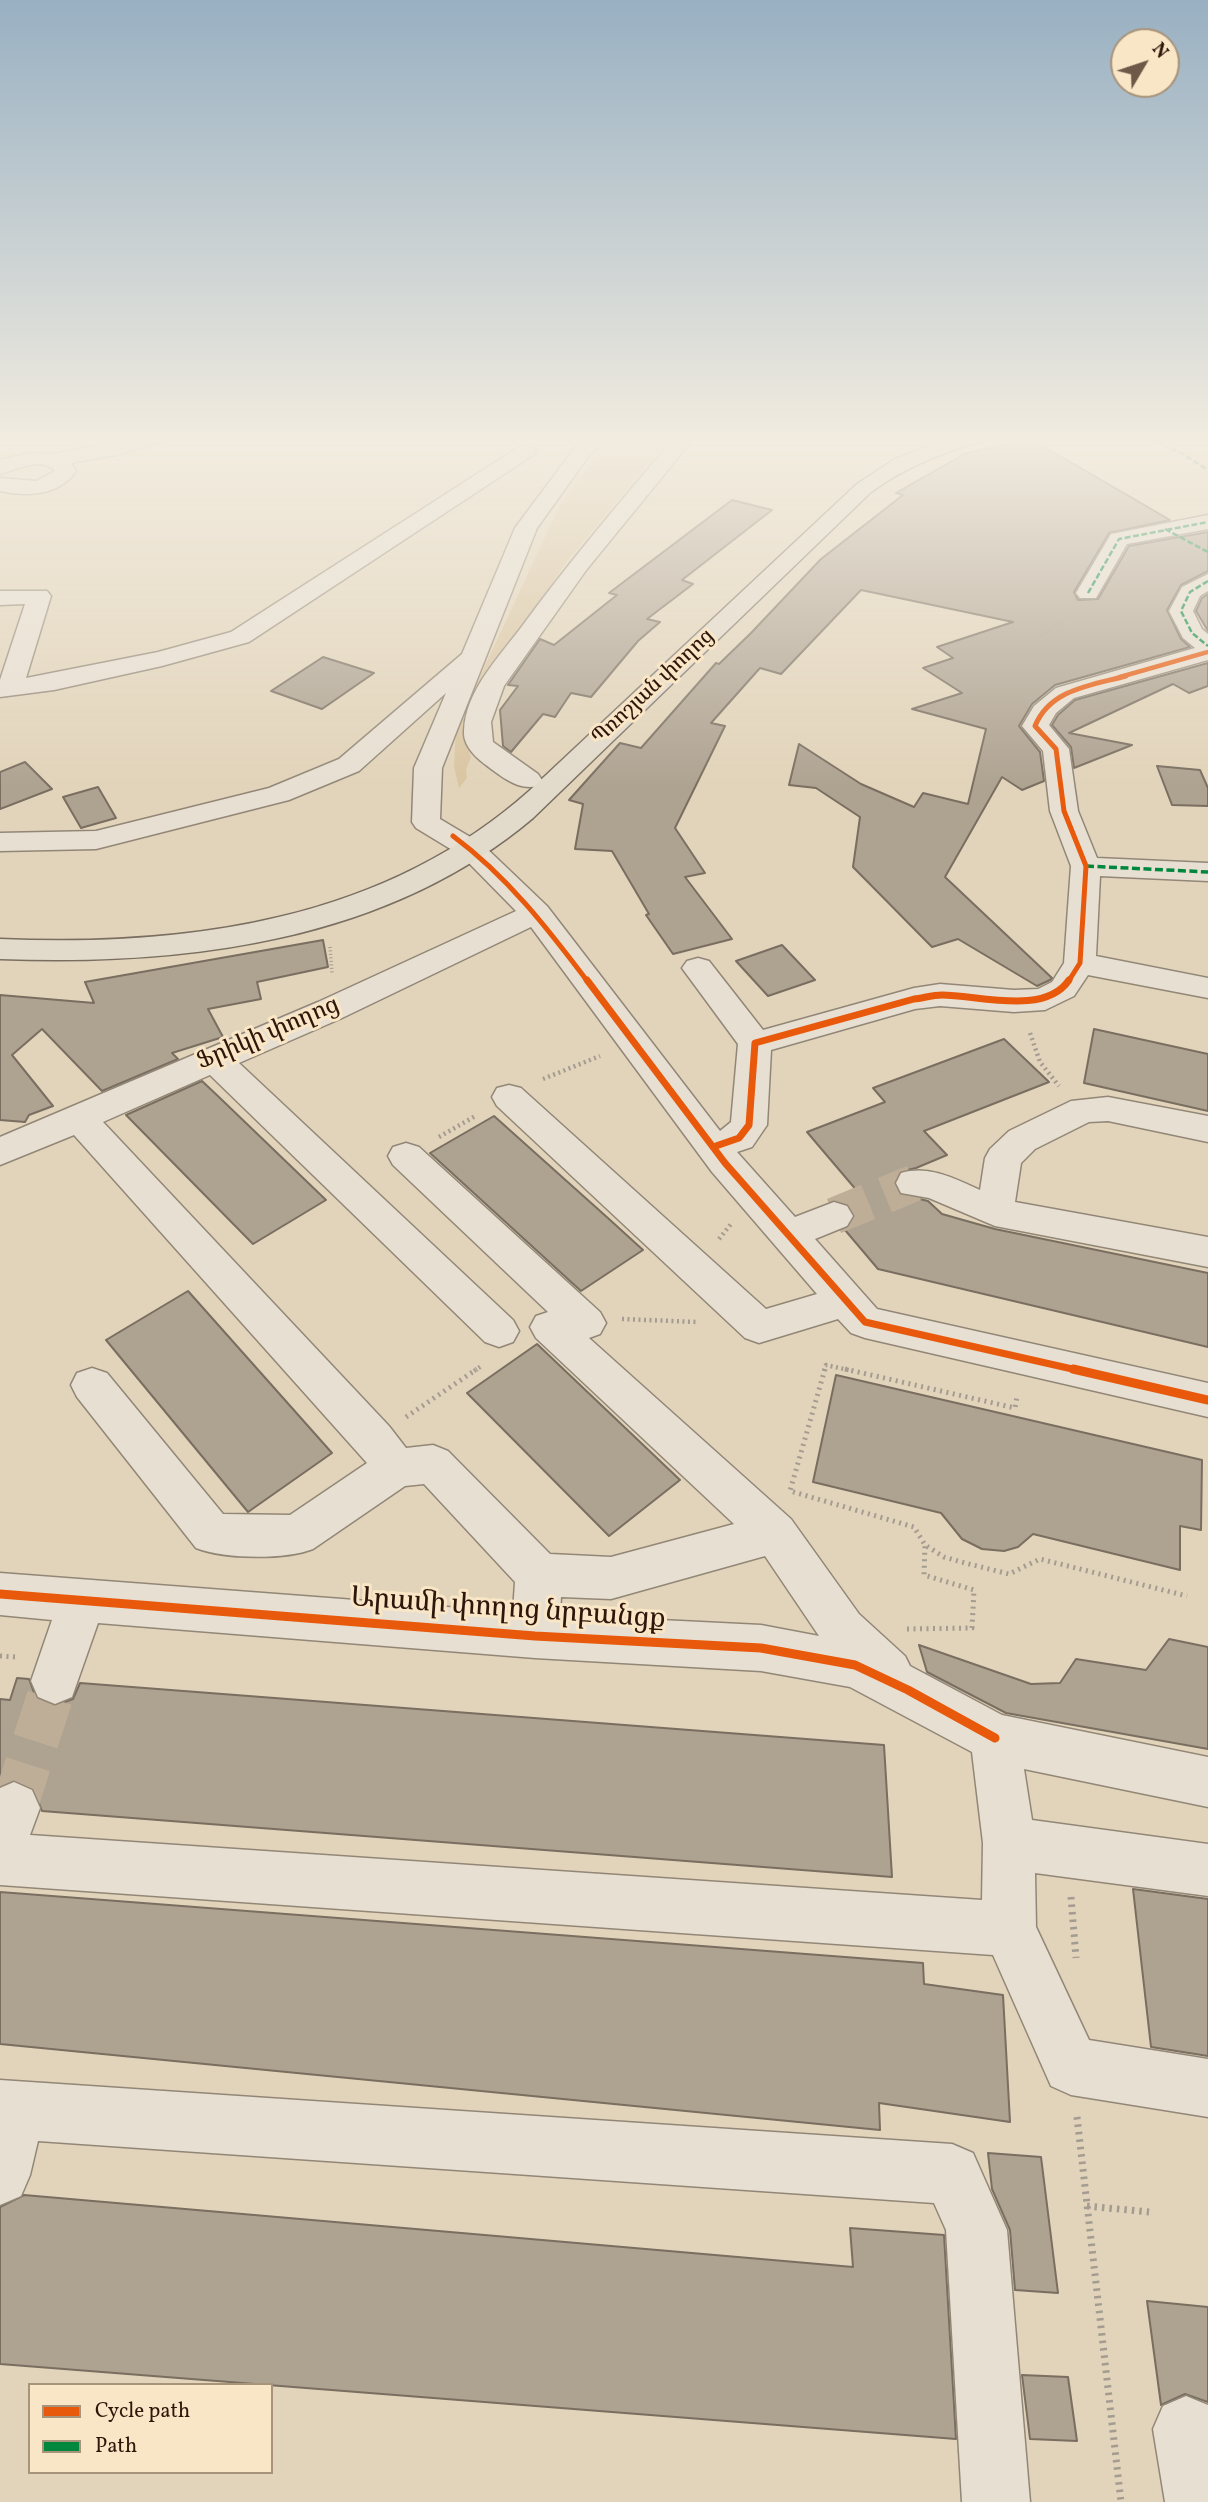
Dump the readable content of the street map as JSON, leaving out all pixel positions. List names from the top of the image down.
{
  "streets": {
    "main road": ["Պռոշյան փողոց"],
    "street": ["Ֆրիկի փողոց", "Արամի փողոց նրբանցք"]
  },
  "legend": ["Cycle path", "Path"],
  "north": "top right"
}
